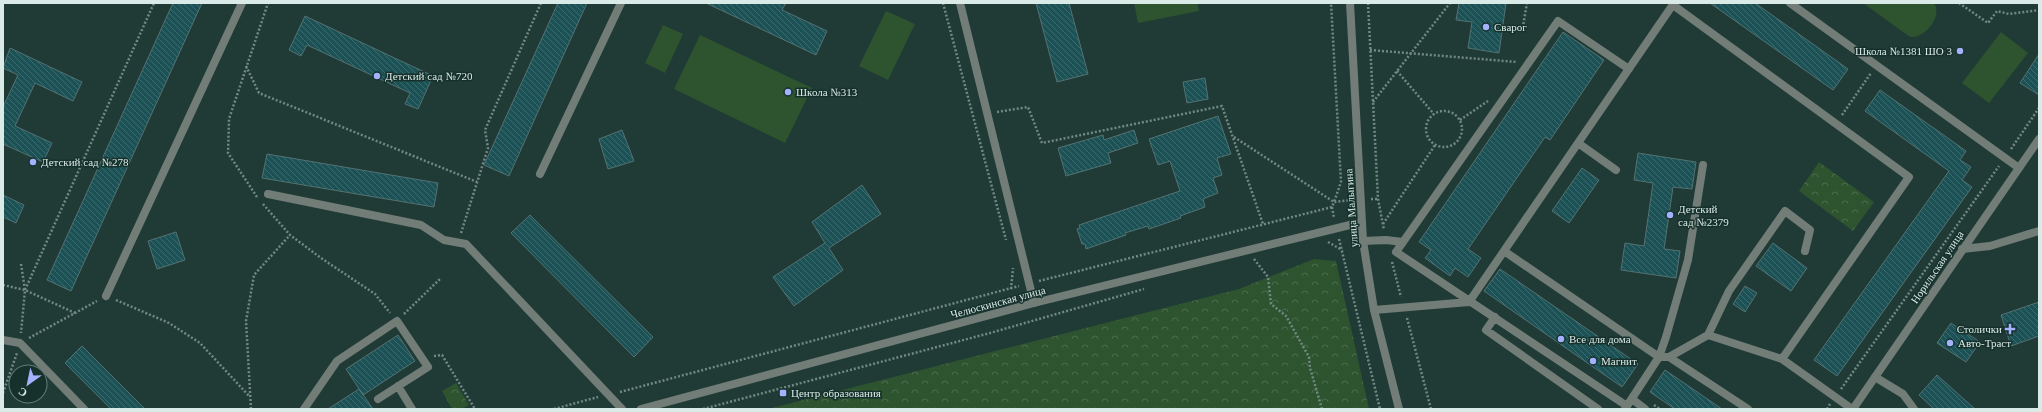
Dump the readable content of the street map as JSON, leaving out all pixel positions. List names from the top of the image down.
{
  "streets": {
    "street": ["улица Малыгина", "Норильская улица", "Челюскинская улица"]
  },
  "crossings": [
    ["улица Малыгина", "Челюскинская улица"]
  ],
  "places": {
    "other": [
      "Сварог",
      "Школа №1381 ШО 3",
      "Детский сад №720",
      "Школа №313",
      "Детский сад №278",
      "Детский сад №2379",
      "Все для дома",
      "Авто-Траст",
      "Магнит"
    ],
    "health": ["Столички"],
    "transit": ["Центр образования"]
  },
  "north": "bottom left"
}
